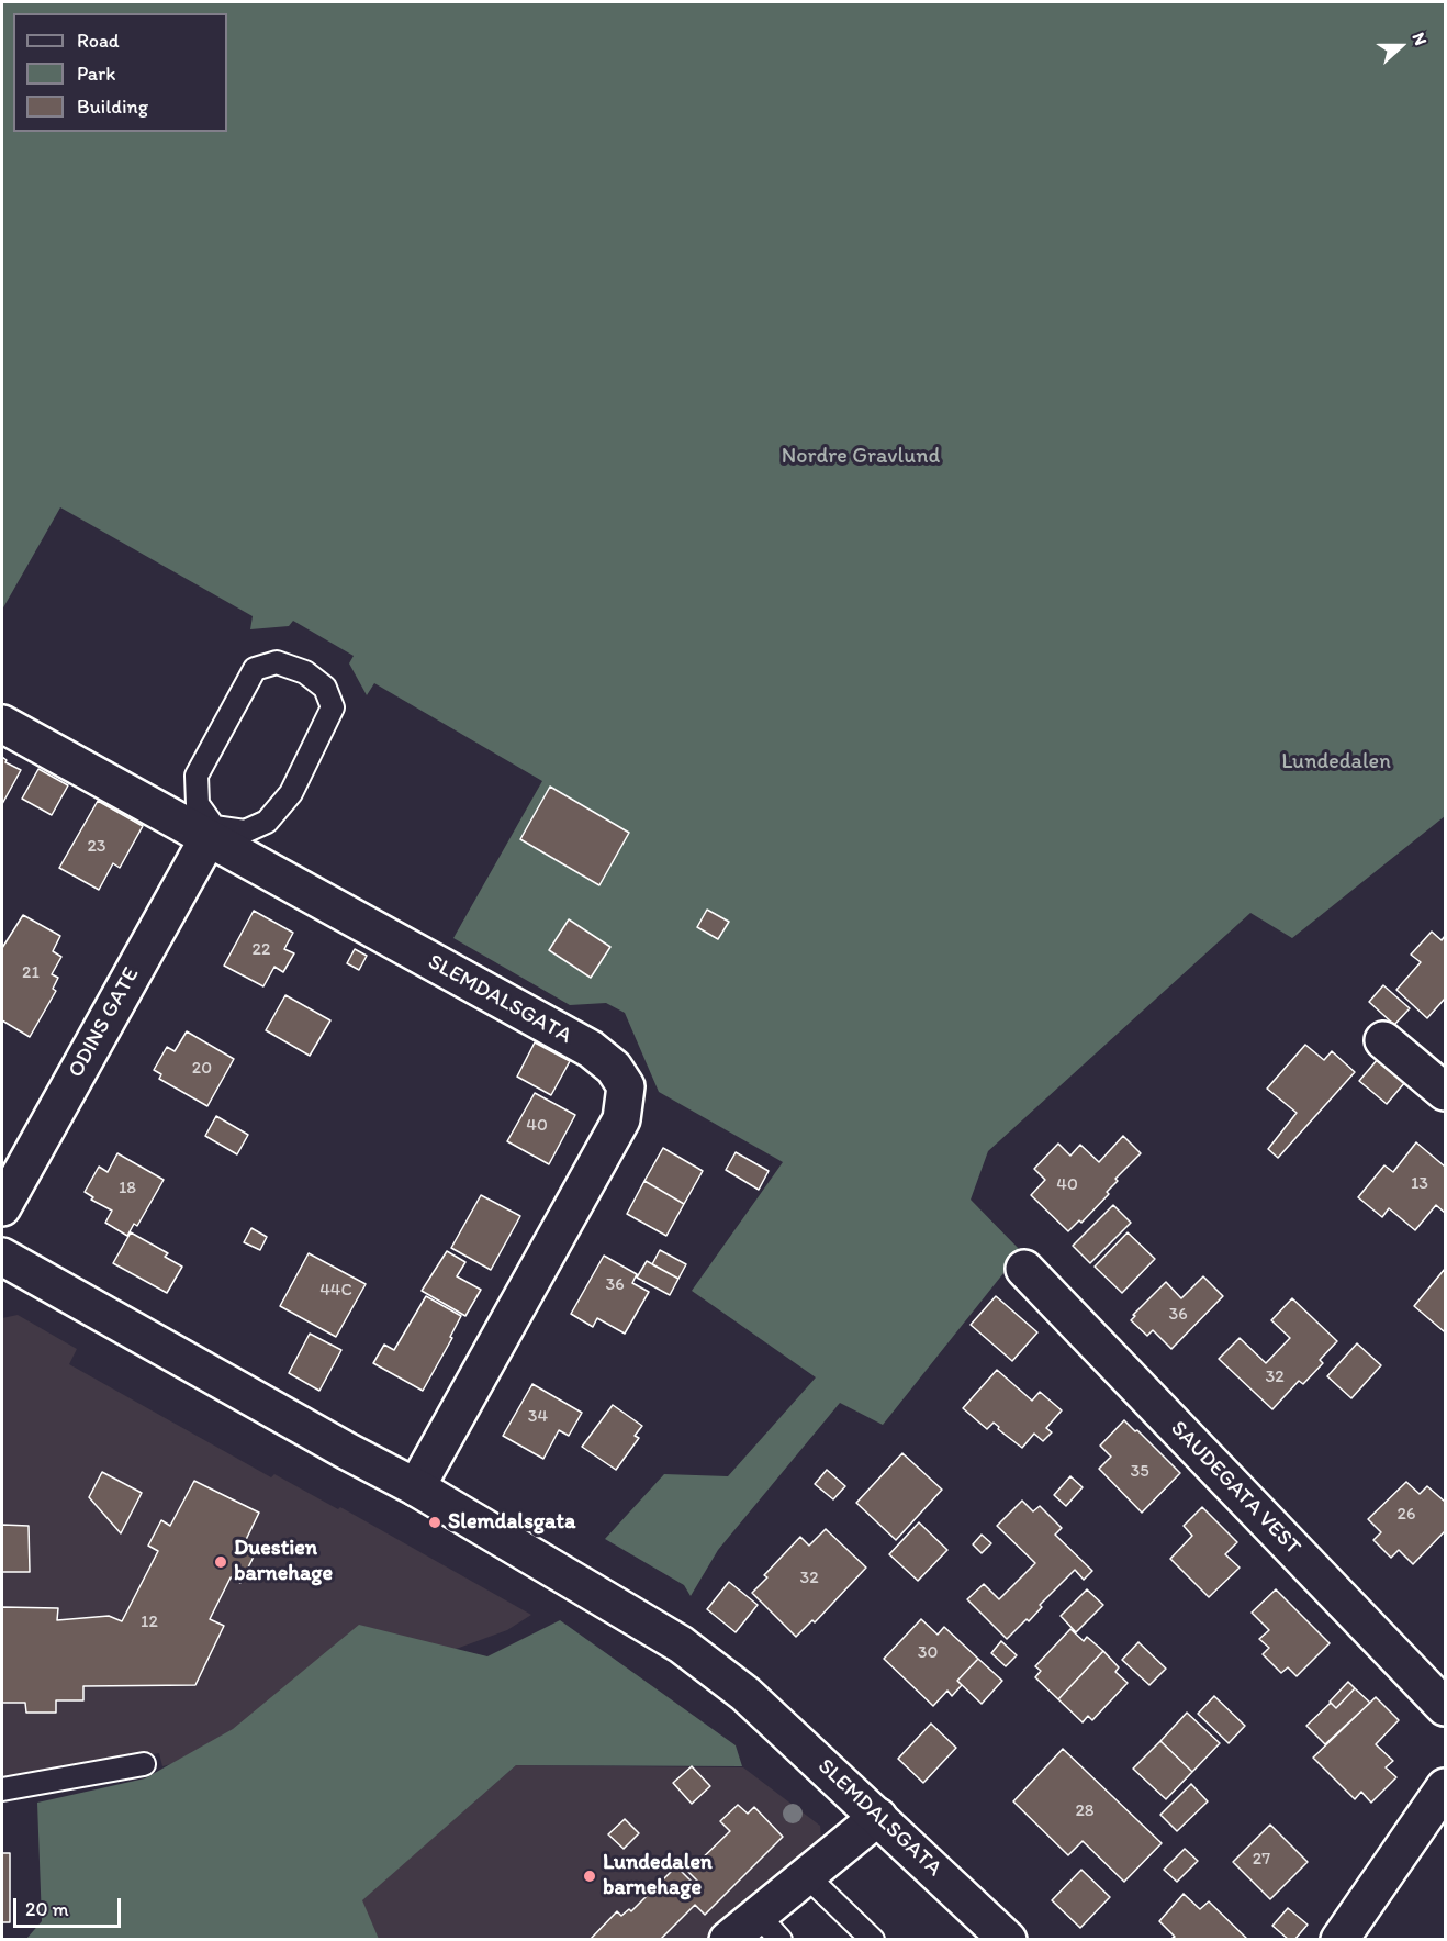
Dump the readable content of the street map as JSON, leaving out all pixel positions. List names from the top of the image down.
{
  "streets": {
    "street": ["SLEMDALSGATA", "ODINS GATE", "SAUDEGATA VEST"]
  },
  "crossings": [
    ["SLEMDALSGATA", "ODINS GATE"]
  ],
  "parks": ["Nordre Gravlund", "Lundedalen"],
  "places": ["Slemdalsgata", "Duestien barnehage", "Lundedalen barnehage"],
  "house_numbers": [
    "23",
    "22",
    "21",
    "20",
    "40",
    "13",
    "40",
    "18",
    "36",
    "44C",
    "36",
    "32",
    "34",
    "35",
    "26",
    "32",
    "12",
    "30",
    "28",
    "27"
  ],
  "legend": ["Road", "Park", "Building"],
  "scale_bar": "20 m",
  "north": "right"
}
